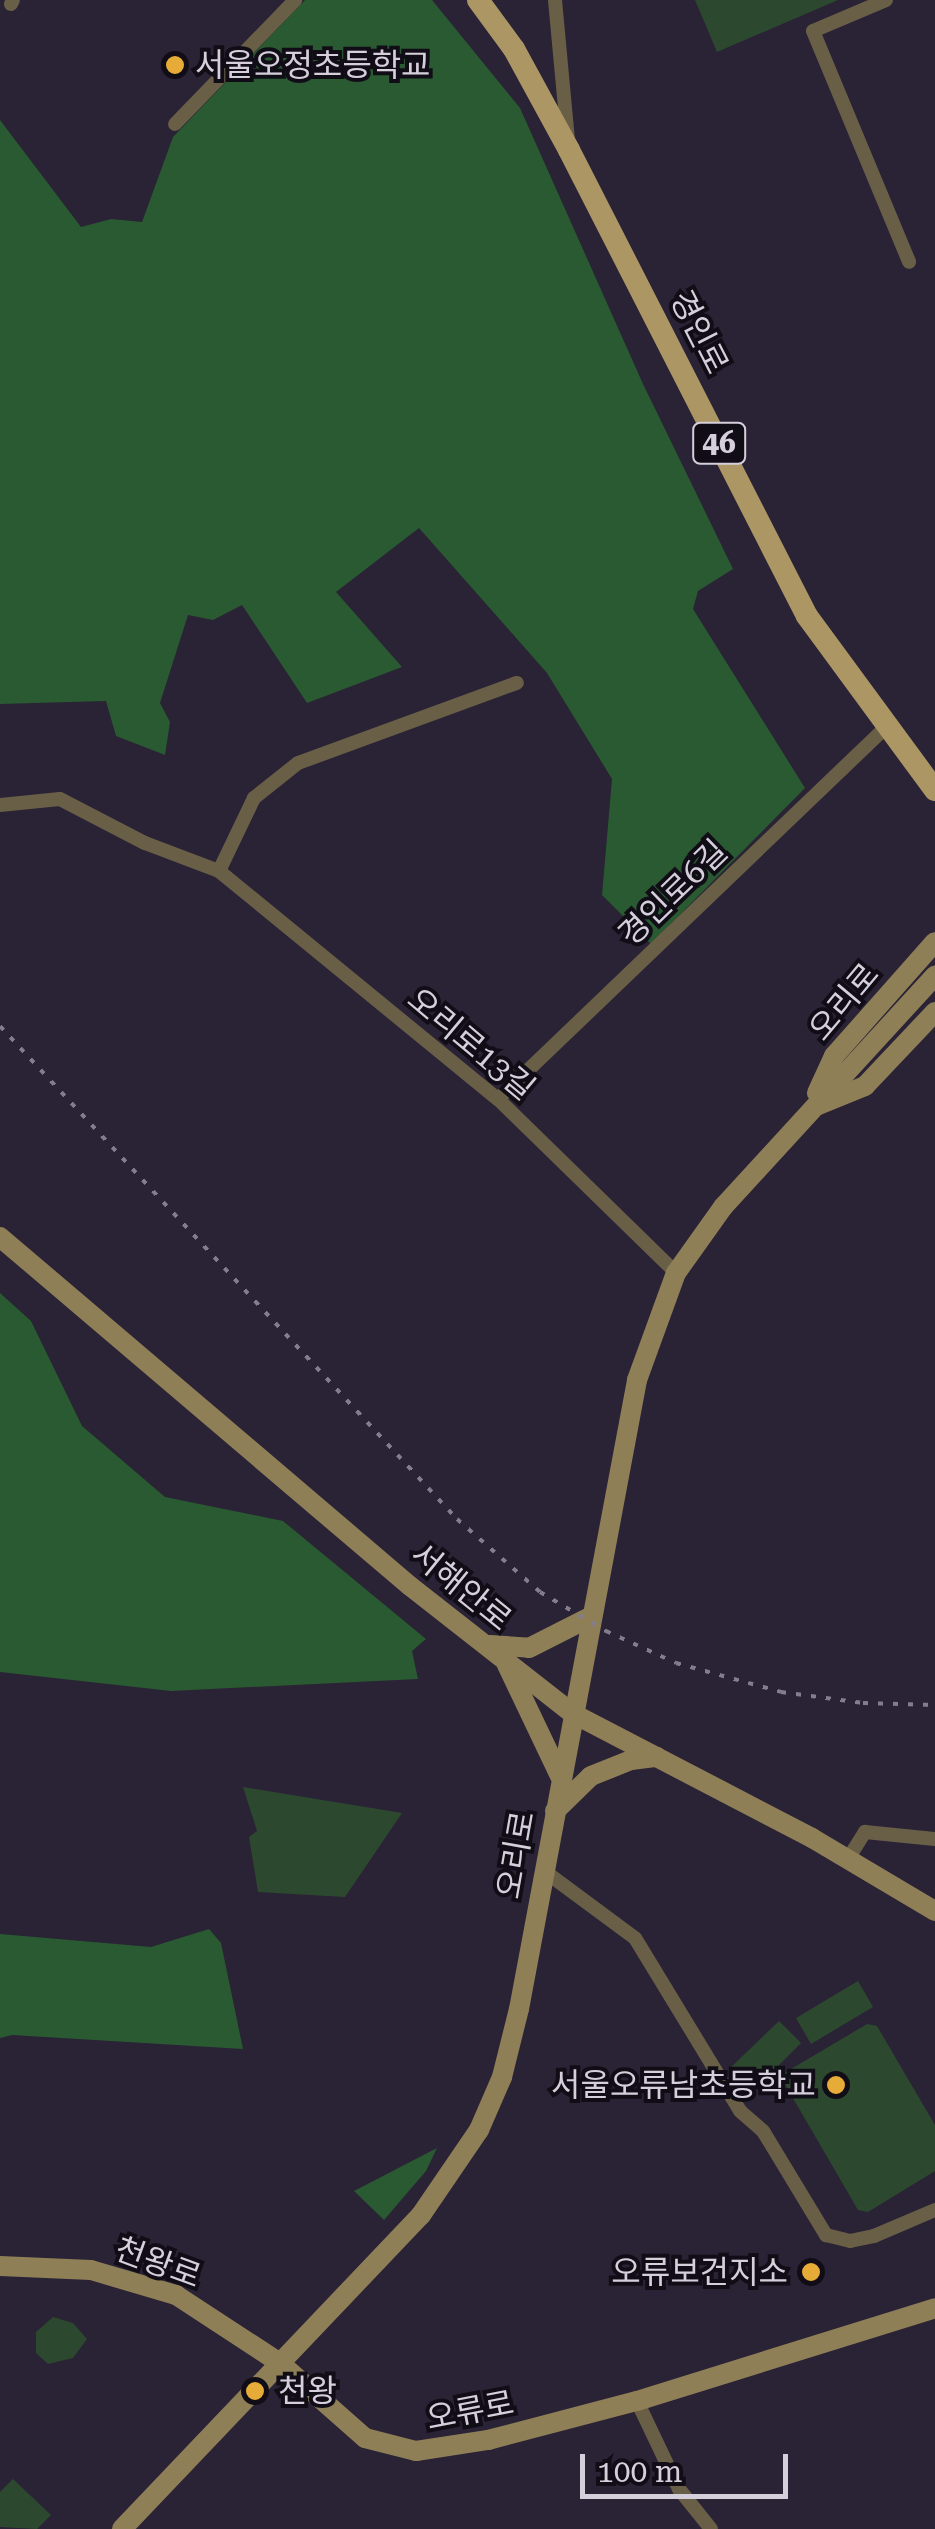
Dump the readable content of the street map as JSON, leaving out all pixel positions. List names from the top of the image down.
{
  "streets": {
    "main road": [
      "경인로",
      "46",
      "오리로",
      "서해안로",
      "천왕로",
      "오류로"
    ],
    "street": ["경인로6길", "오리로13길"]
  },
  "crossings": [
    ["경인로", "경인로6길"],
    ["경인로6길", "오리로13길"],
    ["오리로", "오리로13길"],
    ["오리로", "서해안로"],
    ["오리로", "천왕로"],
    ["오리로", "오류로"],
    ["천왕로", "오류로"]
  ],
  "places": [
    "서울오정초등학교",
    "서울오류남초등학교",
    "오류보건지소",
    "천왕"
  ],
  "scale_bar": "100 m"
}
